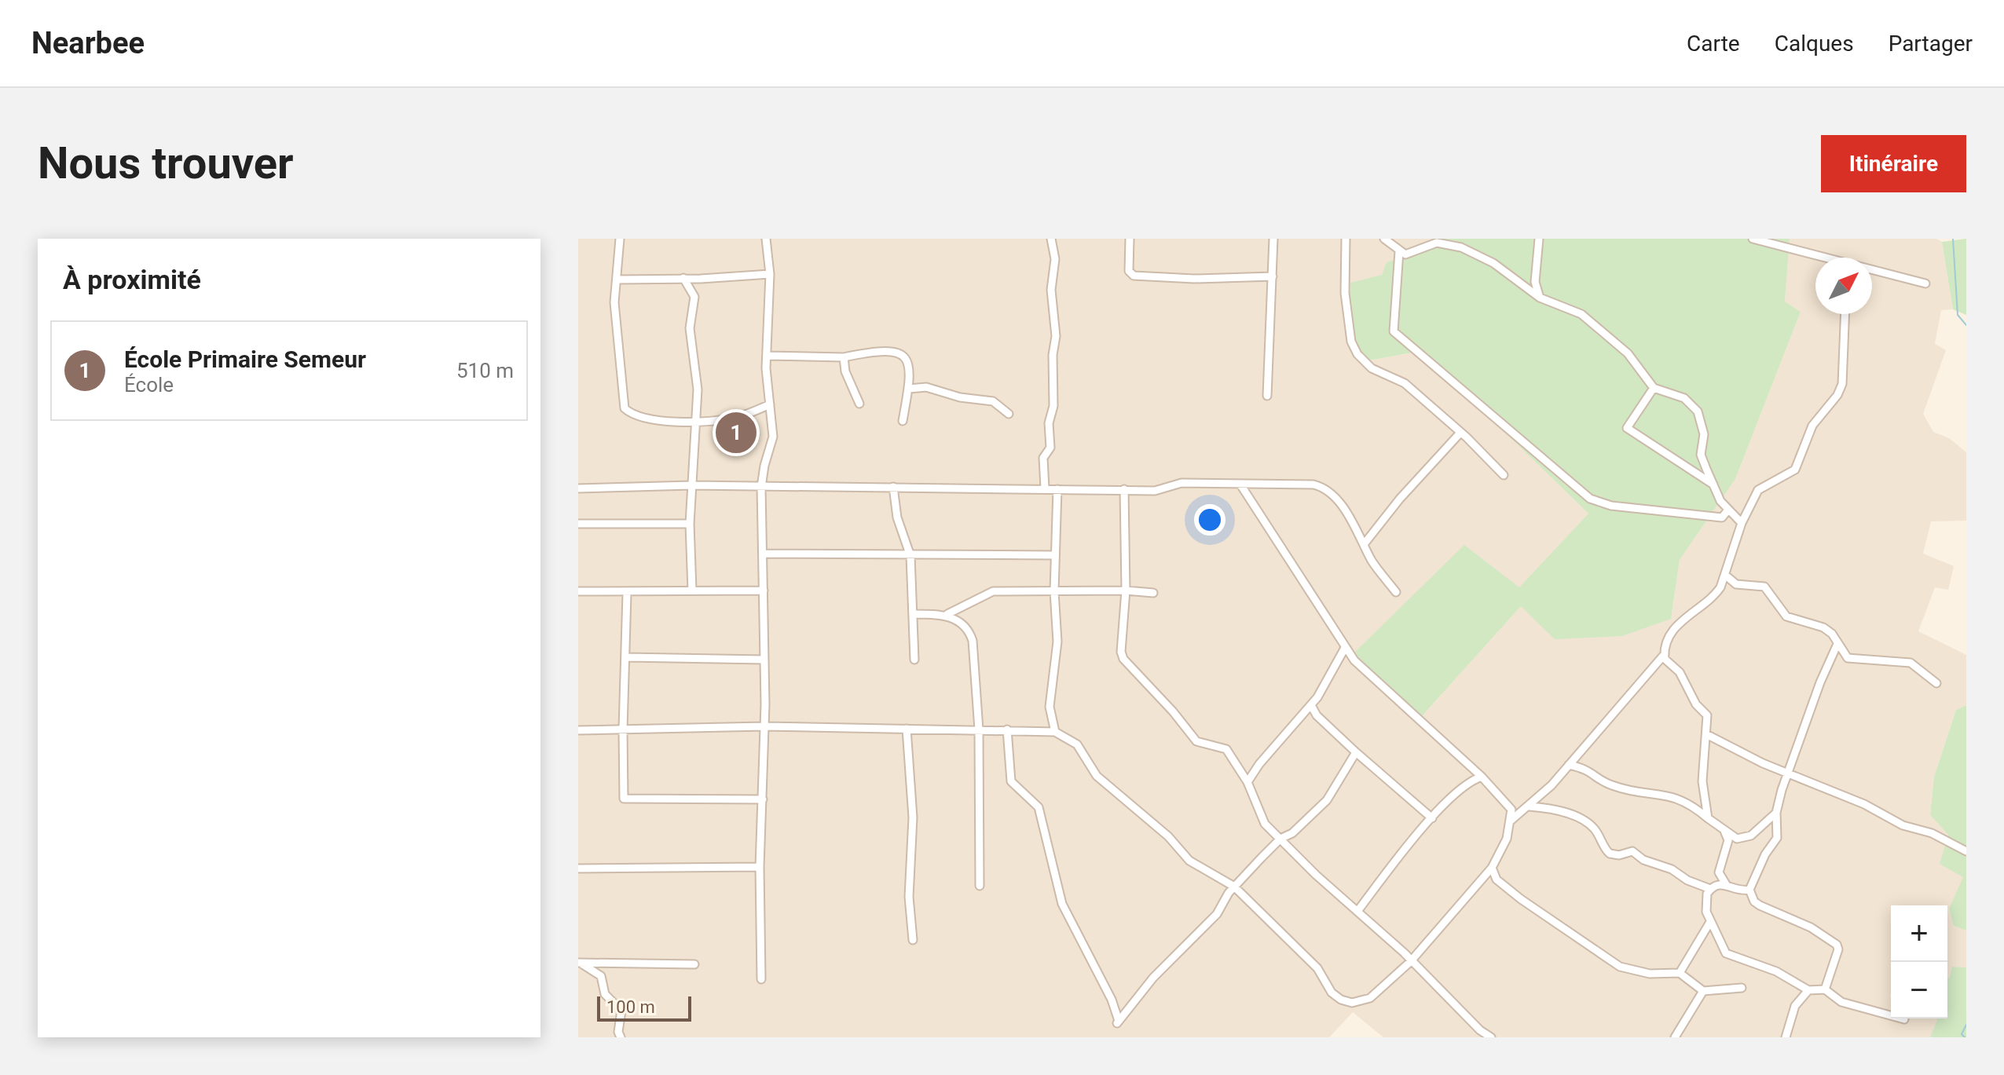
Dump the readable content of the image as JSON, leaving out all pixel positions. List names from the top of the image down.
{
  "scale_bar": "100 m",
  "north": "top right",
  "page": {
    "header": "Nearbee",
    "nav": ["Carte", "Calques", "Partager"],
    "buttons": "Itinéraire",
    "title": "Nous trouver",
    "heading": "À proximité",
    "list": [
      {
        "mark": "1",
        "name": "École Primaire Semeur",
        "note": "École",
        "value": "510 m"
      }
    ],
    "pins": "1",
    "map_buttons": ["+", "−"],
    "scale": "100 m"
  }
}
